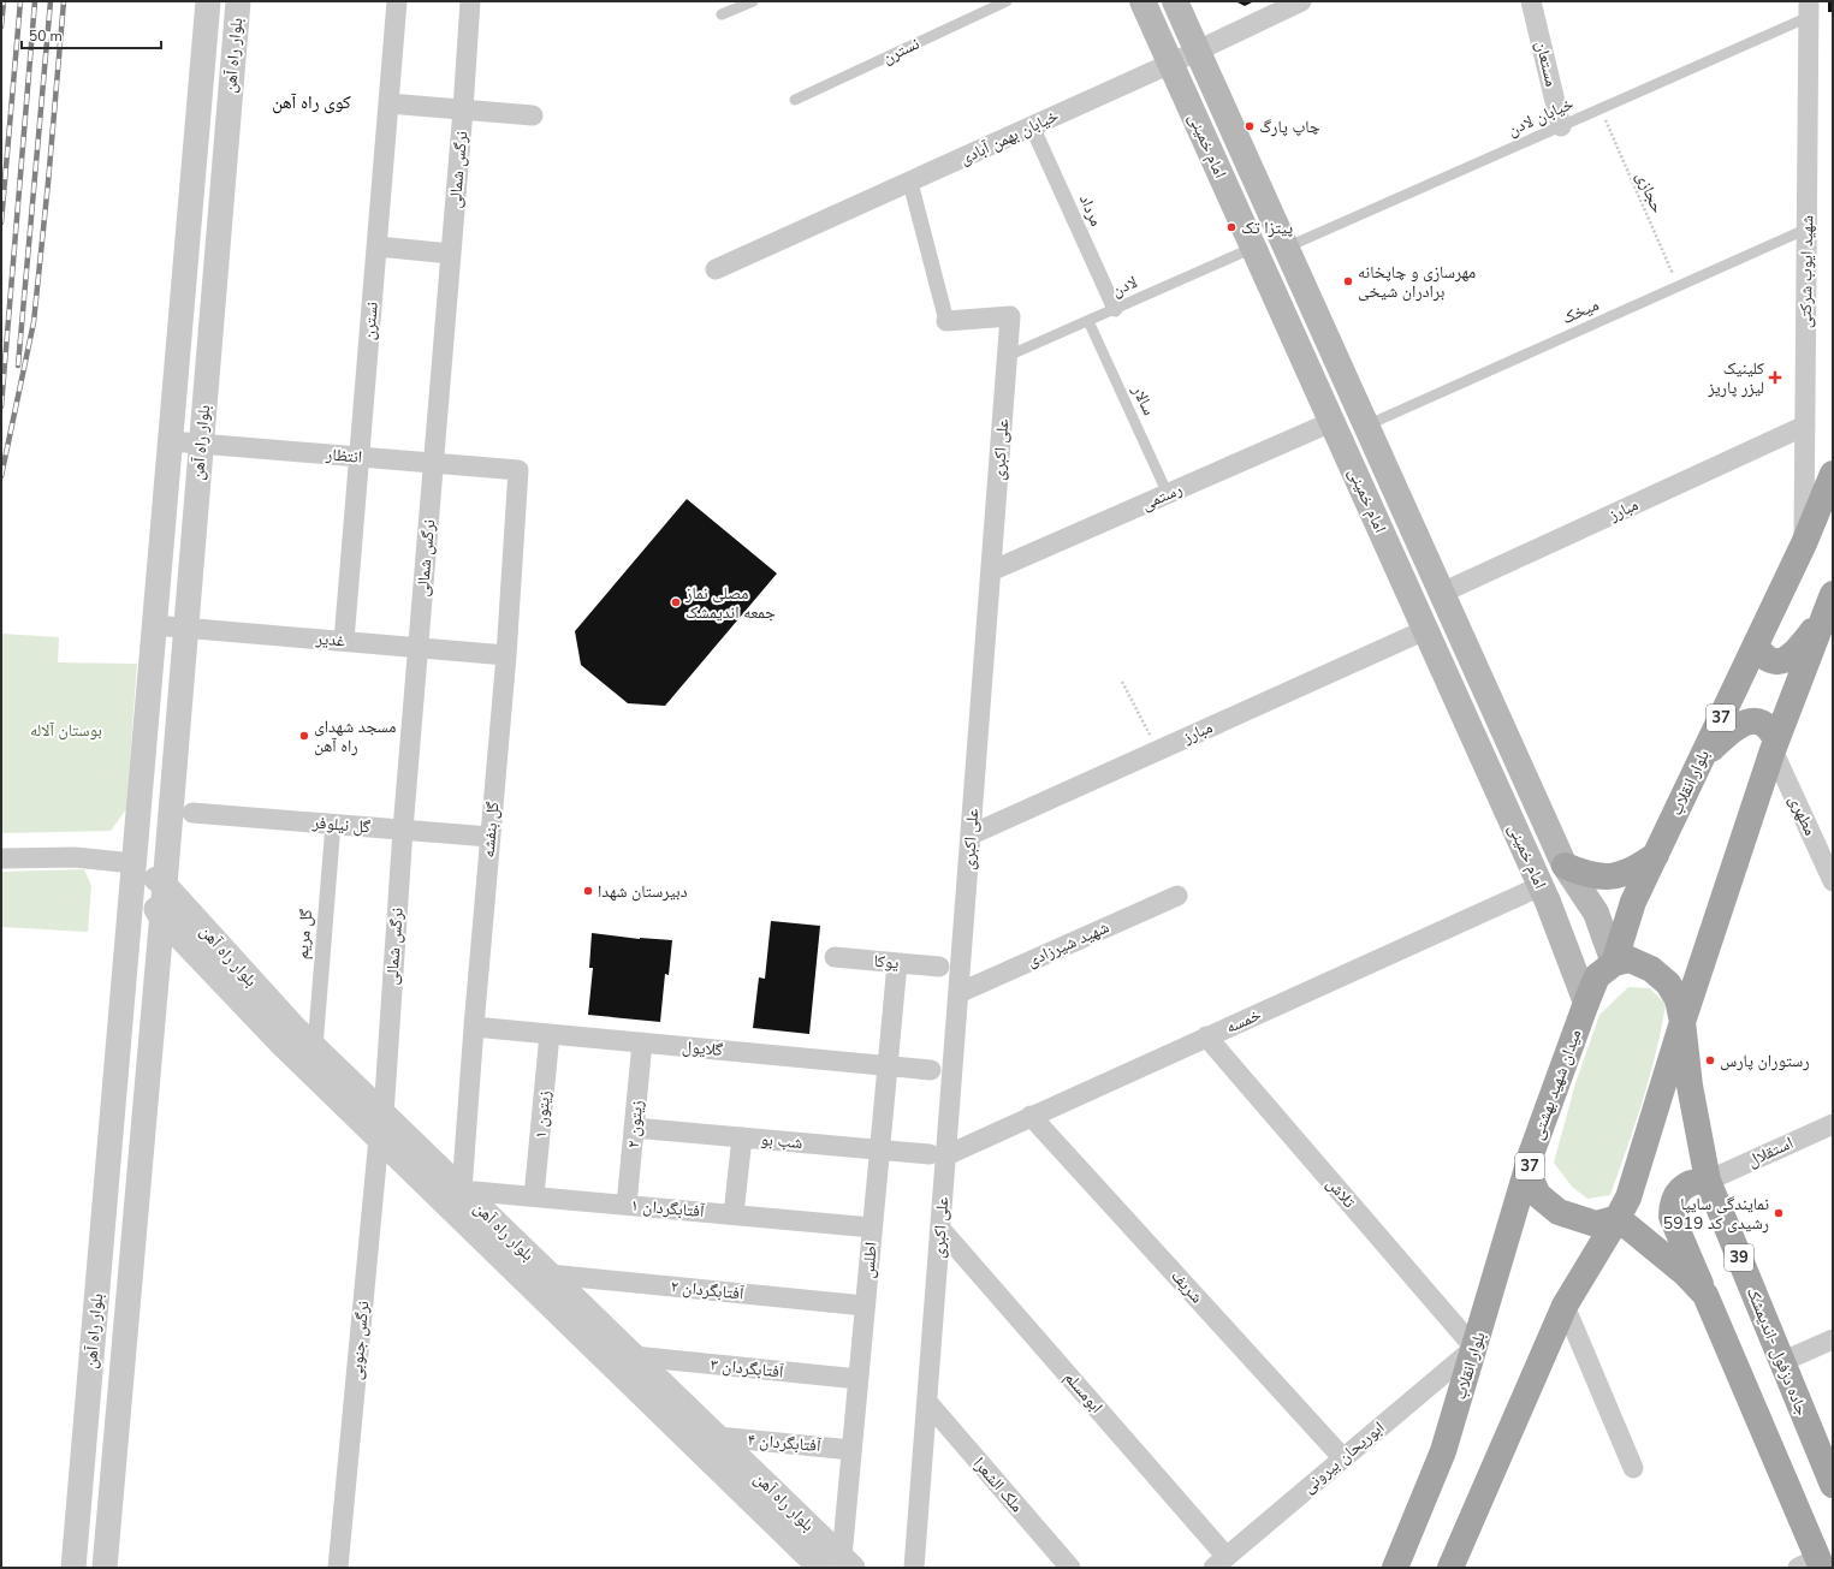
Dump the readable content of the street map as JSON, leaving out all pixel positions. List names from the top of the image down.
{
  "streets": {
    "main road": [
      "امام خمینی",
      "37",
      "بلوار انقلاب",
      "میدان شهید بهشتی",
      "39",
      "جاده دزفول -اندیمشک"
    ],
    "street": [
      "نسترن",
      "بلوار راه آهن",
      "مستعان",
      "خیابان بهمن آبادی",
      "نرگس شمالی",
      "مرداد",
      "شهید ایوب شرکتی",
      "علی اکبری",
      "انتظار",
      "رستمی",
      "مبارز",
      "غدیر",
      "مطهری",
      "گل نیلوفر",
      "گل بنفشه",
      "گل مریم",
      "شهید شیرزادی",
      "یوکا",
      "خمسه",
      "گلایول",
      "زیتون ۱",
      "زیتون ۲",
      "شب بو",
      "استقلال",
      "تلاش",
      "آفتابگردان ۱",
      "اطلس",
      "شریف",
      "آفتابگردان ۲",
      "نرگس جنوبی",
      "آفتابگردان ۳",
      "ابومسلم",
      "آفتابگردان ۴",
      "ابوریحان بیرونی",
      "ملک الشعرا"
    ],
    "lane": [
      "خیابان لادن",
      "لادن",
      "میخک",
      "سالار"
    ],
    "path": ["حجازی"]
  },
  "crossings": [
    ["نسترن", "انتظار"],
    ["نسترن", "غدیر"],
    ["بلوار راه آهن", "نرگس شمالی"],
    ["بلوار راه آهن", "انتظار"],
    ["بلوار راه آهن", "غدیر"],
    ["بلوار راه آهن", "گل بنفشه"],
    ["بلوار راه آهن", "گل مریم"],
    ["بلوار راه آهن", "آفتابگردان ۱"],
    ["بلوار راه آهن", "اطلس"],
    ["بلوار راه آهن", "آفتابگردان ۲"],
    ["بلوار راه آهن", "نرگس جنوبی"],
    ["بلوار راه آهن", "آفتابگردان ۳"],
    ["بلوار راه آهن", "آفتابگردان ۴"],
    ["مستعان", "خیابان لادن"],
    ["خیابان لادن", "امام خمینی"],
    ["خیابان لادن", "حجازی"],
    ["خیابان لادن", "شهید ایوب شرکتی"],
    ["خیابان بهمن آبادی", "امام خمینی"],
    ["خیابان بهمن آبادی", "مرداد"],
    ["خیابان بهمن آبادی", "علی اکبری"],
    ["امام خمینی", "لادن"],
    ["امام خمینی", "میخک"],
    ["امام خمینی", "رستمی"],
    ["امام خمینی", "مبارز"],
    ["امام خمینی", "بلوار انقلاب"],
    ["امام خمینی", "خمسه"],
    ["امام خمینی", "میدان شهید بهشتی"],
    ["نرگس شمالی", "انتظار"],
    ["نرگس شمالی", "غدیر"],
    ["نرگس شمالی", "گل نیلوفر"],
    ["نرگس شمالی", "نرگس جنوبی"],
    ["حجازی", "میخک"],
    ["مرداد", "لادن"],
    ["شهید ایوب شرکتی", "میخک"],
    ["شهید ایوب شرکتی", "مبارز"],
    ["شهید ایوب شرکتی", "بلوار انقلاب"],
    ["لادن", "سالار"],
    ["لادن", "علی اکبری"],
    ["سالار", "رستمی"],
    ["علی اکبری", "رستمی"],
    ["علی اکبری", "مبارز"],
    ["علی اکبری", "شهید شیرزادی"],
    ["علی اکبری", "خمسه"],
    ["علی اکبری", "شب بو"],
    ["علی اکبری", "ابومسلم"],
    ["علی اکبری", "ملک الشعرا"],
    ["انتظار", "گل بنفشه"],
    ["غدیر", "گل بنفشه"],
    ["بلوار انقلاب", "میدان شهید بهشتی"],
    ["بلوار انقلاب", "تلاش"],
    ["بلوار انقلاب", "ابوریحان بیرونی"],
    ["گل نیلوفر", "گل بنفشه"],
    ["گل نیلوفر", "گل مریم"],
    ["گل بنفشه", "گلایول"],
    ["گل بنفشه", "آفتابگردان ۱"],
    ["یوکا", "اطلس"],
    ["خمسه", "شب بو"],
    ["خمسه", "تلاش"],
    ["خمسه", "شریف"],
    ["گلایول", "زیتون ۱"],
    ["گلایول", "زیتون ۲"],
    ["گلایول", "اطلس"],
    ["زیتون ۱", "آفتابگردان ۱"],
    ["زیتون ۲", "شب بو"],
    ["زیتون ۲", "آفتابگردان ۱"],
    ["شب بو", "اطلس"],
    ["استقلال", "جاده دزفول -اندیمشک"],
    ["تلاش", "ابوریحان بیرونی"],
    ["آفتابگردان ۱", "اطلس"],
    ["اطلس", "آفتابگردان ۲"],
    ["اطلس", "آفتابگردان ۳"],
    ["اطلس", "آفتابگردان ۴"],
    ["شریف", "ابوریحان بیرونی"],
    ["ابومسلم", "ابوریحان بیرونی"]
  ],
  "districts": ["کوی راه آهن"],
  "parks": ["بوستان آلاله"],
  "places": {
    "other": [
      "چاپ پارگ",
      "پیتزا تک",
      "مهرسازی و چاپخانه برادران شیخی",
      "مصلی نماز جمعه اندیمشک",
      "مسجد شهدای راه آهن",
      "دبیرستان شهدا",
      "رستوران پارس",
      "نمایندگی سایپا رشیدی کد 5919"
    ],
    "health": ["کلینیک لیزر پاریز"]
  },
  "scale_bar": "50 m"
}
